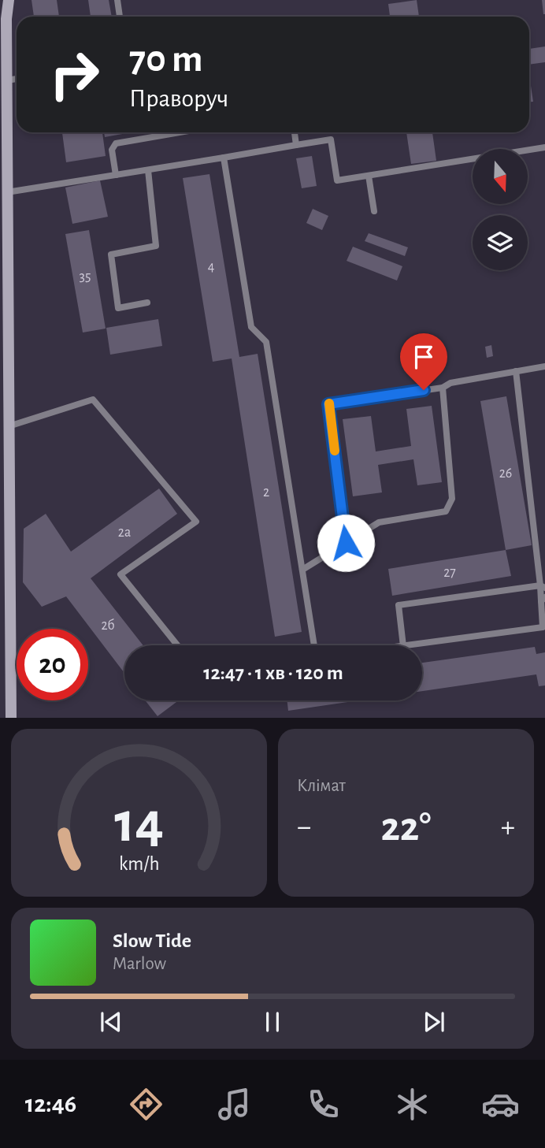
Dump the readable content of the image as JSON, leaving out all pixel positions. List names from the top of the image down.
{
  "house_numbers": [
    "4",
    "35",
    "26",
    "2",
    "2а",
    "27",
    "2б"
  ],
  "north": "bottom",
  "page": {
    "turn": ["70 m", "Праворуч"],
    "limit": "20",
    "trip": "12:47 · 1 хв · 120 m",
    "tile": "Клімат",
    "heat": ["−", "22°", "+"],
    "song": ["Slow Tide", "Marlow"],
    "tabs": "12:46",
    "gauge": ["14", "km/h"]
  }
}
